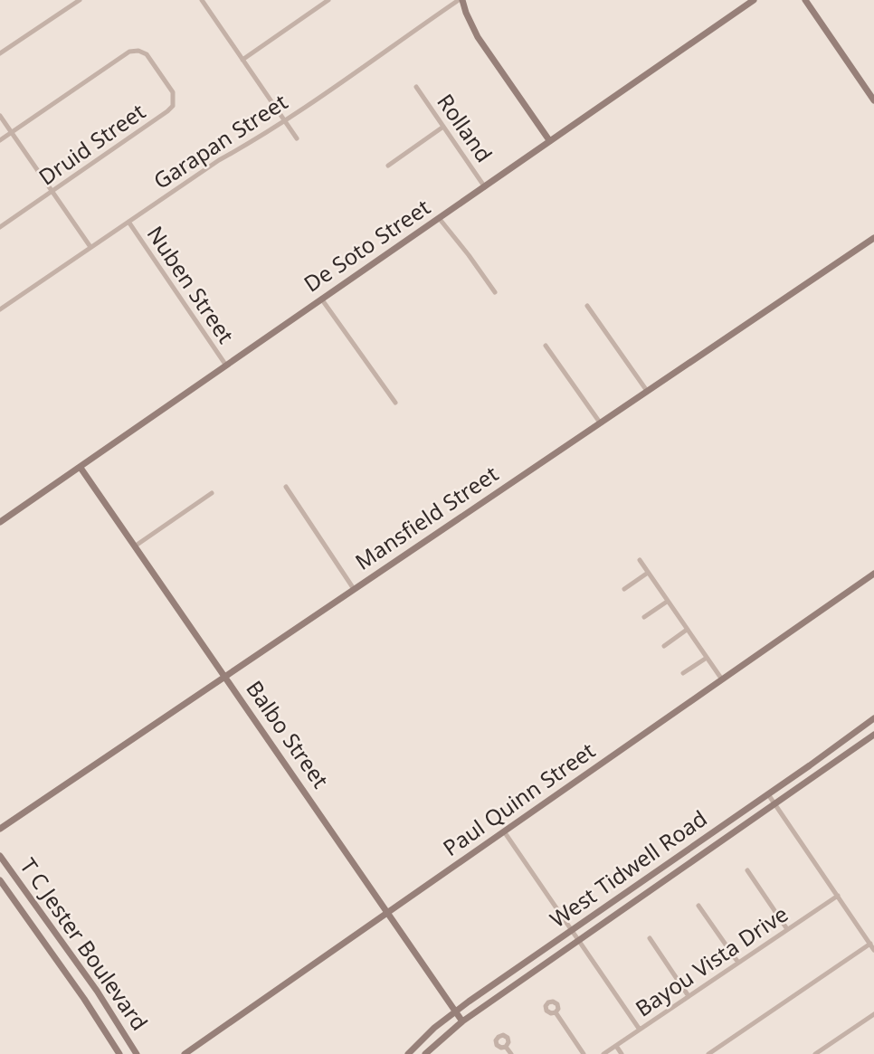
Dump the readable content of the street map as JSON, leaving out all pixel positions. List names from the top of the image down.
{
  "streets": {
    "street": [
      "Rolland",
      "Garapan Street",
      "Druid Street",
      "De Soto Street",
      "Nuben Street",
      "Mansfield Street",
      "Balbo Street",
      "Paul Quinn Street",
      "West Tidwell Road",
      "T C Jester Boulevard",
      "Bayou Vista Drive"
    ]
  },
  "crossings": [
    ["Rolland", "De Soto Street"],
    ["Garapan Street", "Nuben Street"],
    ["De Soto Street", "Nuben Street"],
    ["De Soto Street", "Balbo Street"],
    ["Mansfield Street", "Balbo Street"],
    ["Balbo Street", "Paul Quinn Street"],
    ["Balbo Street", "West Tidwell Road"]
  ]
}
